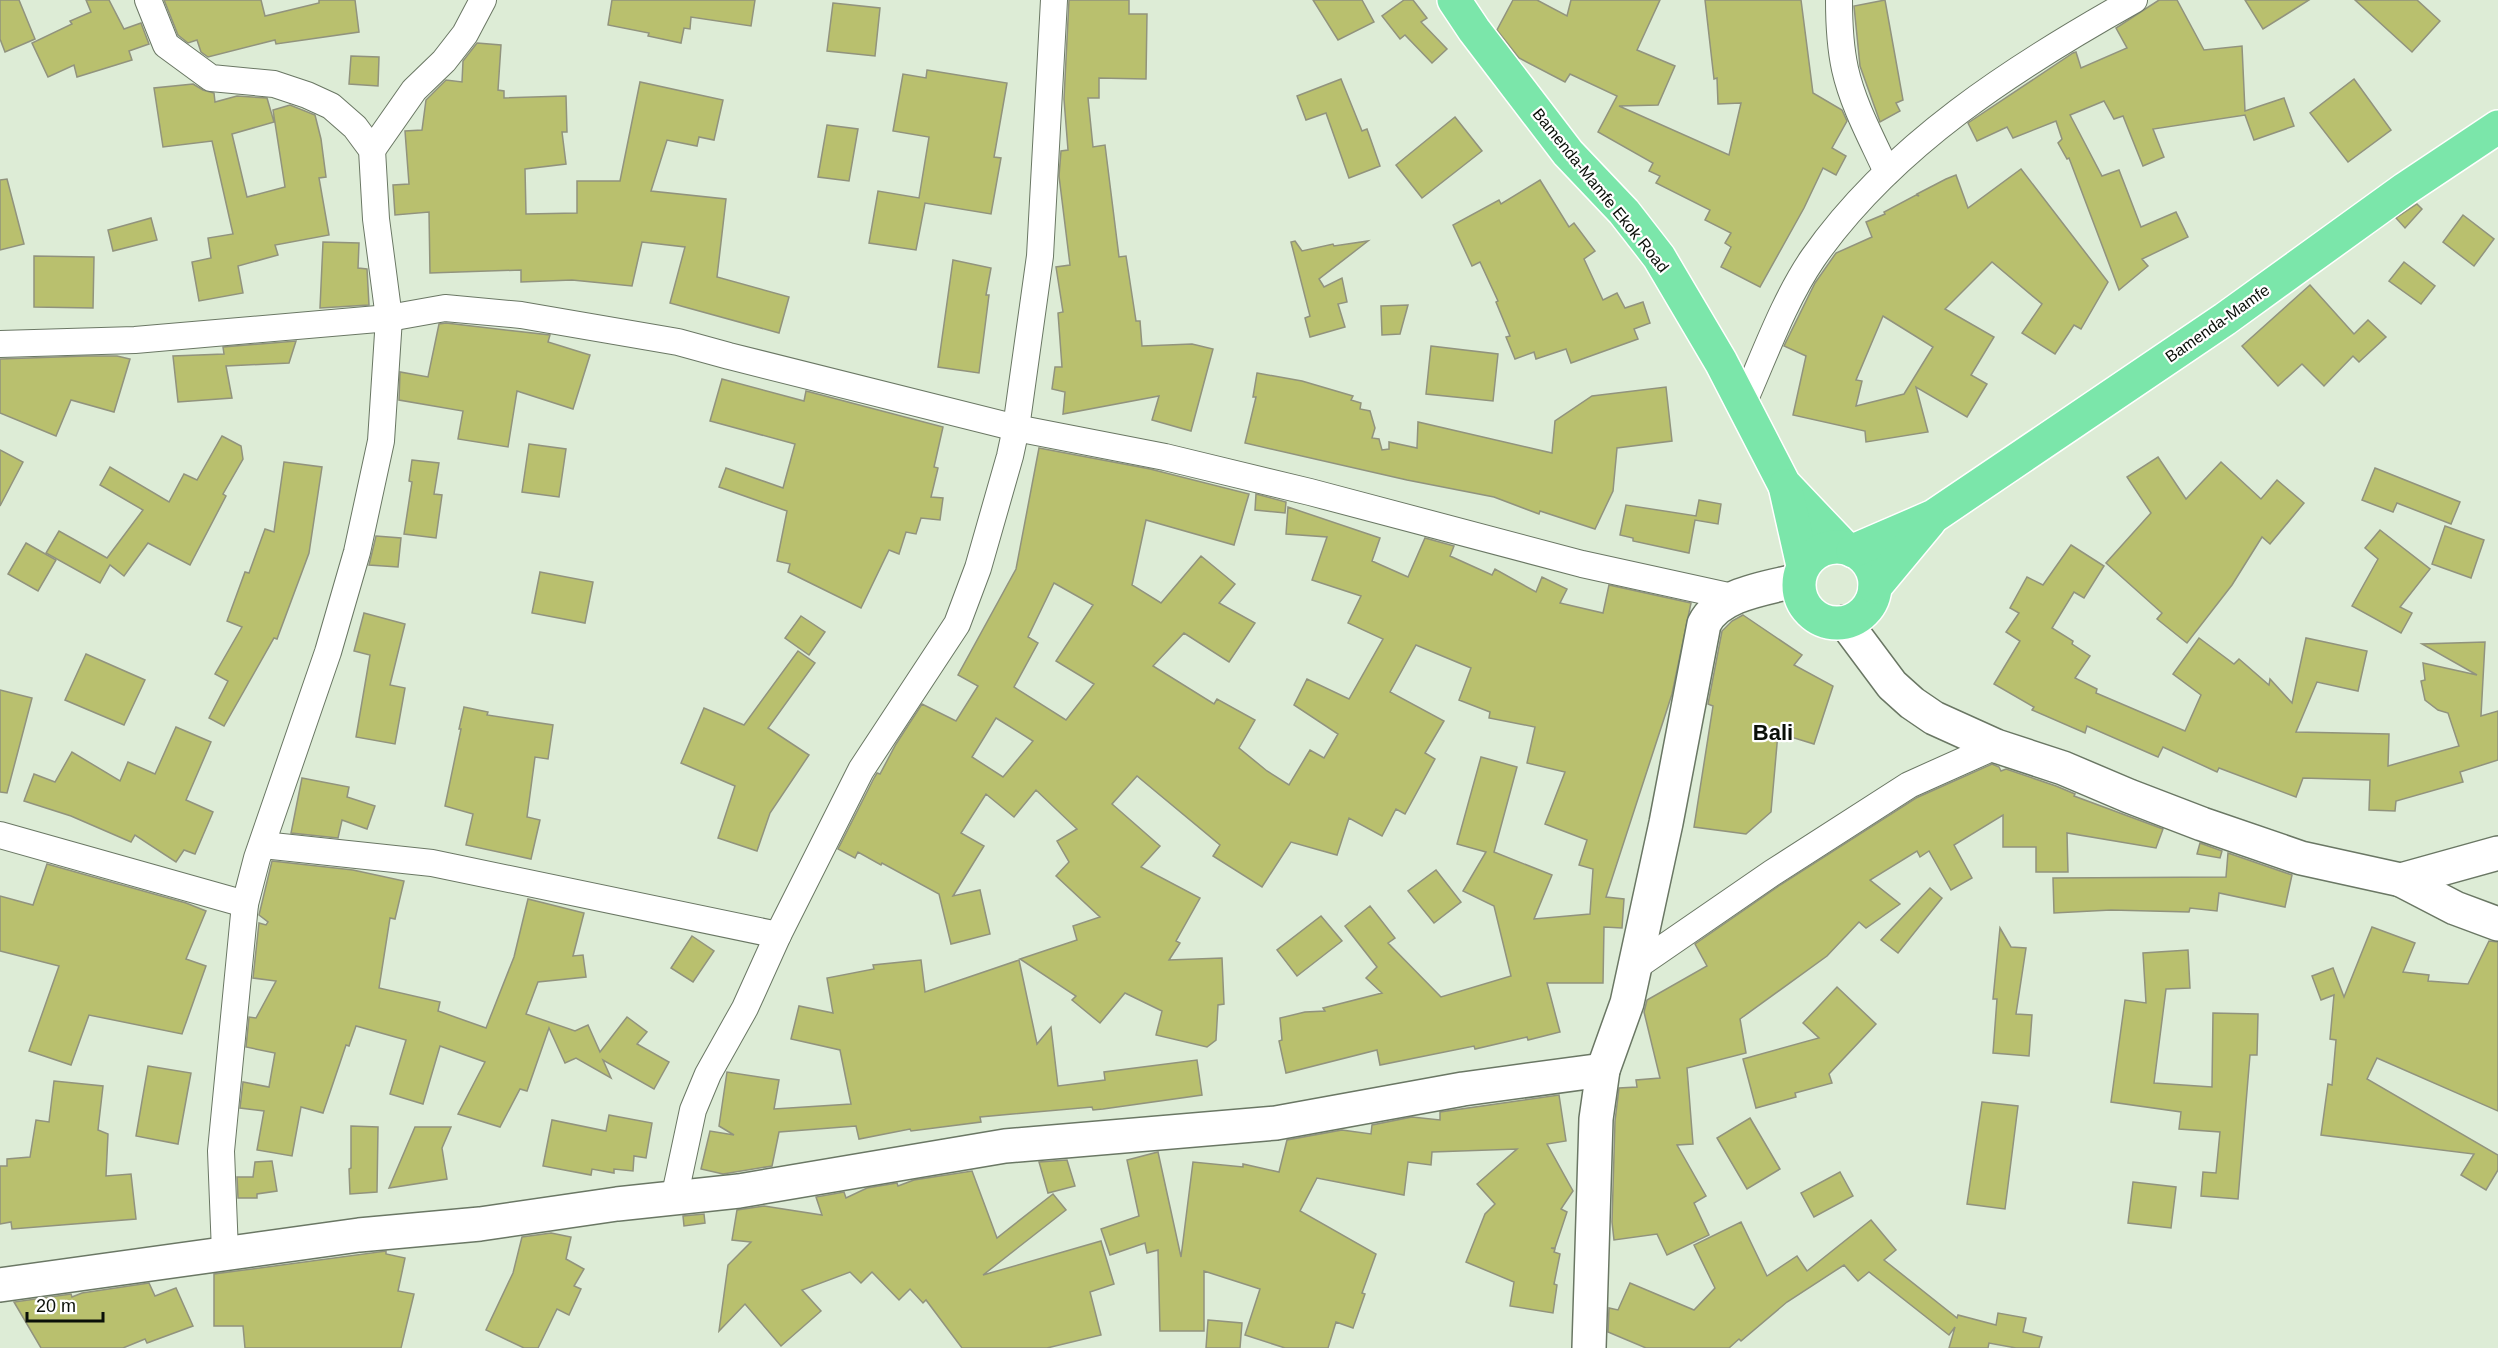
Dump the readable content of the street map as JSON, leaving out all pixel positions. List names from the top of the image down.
{
  "streets": {
    "highway": ["Bamenda-Mamfe Ekok Road", "Bamenda-Mamfe"]
  },
  "districts": ["Bali"],
  "scale_bar": "20 m"
}
